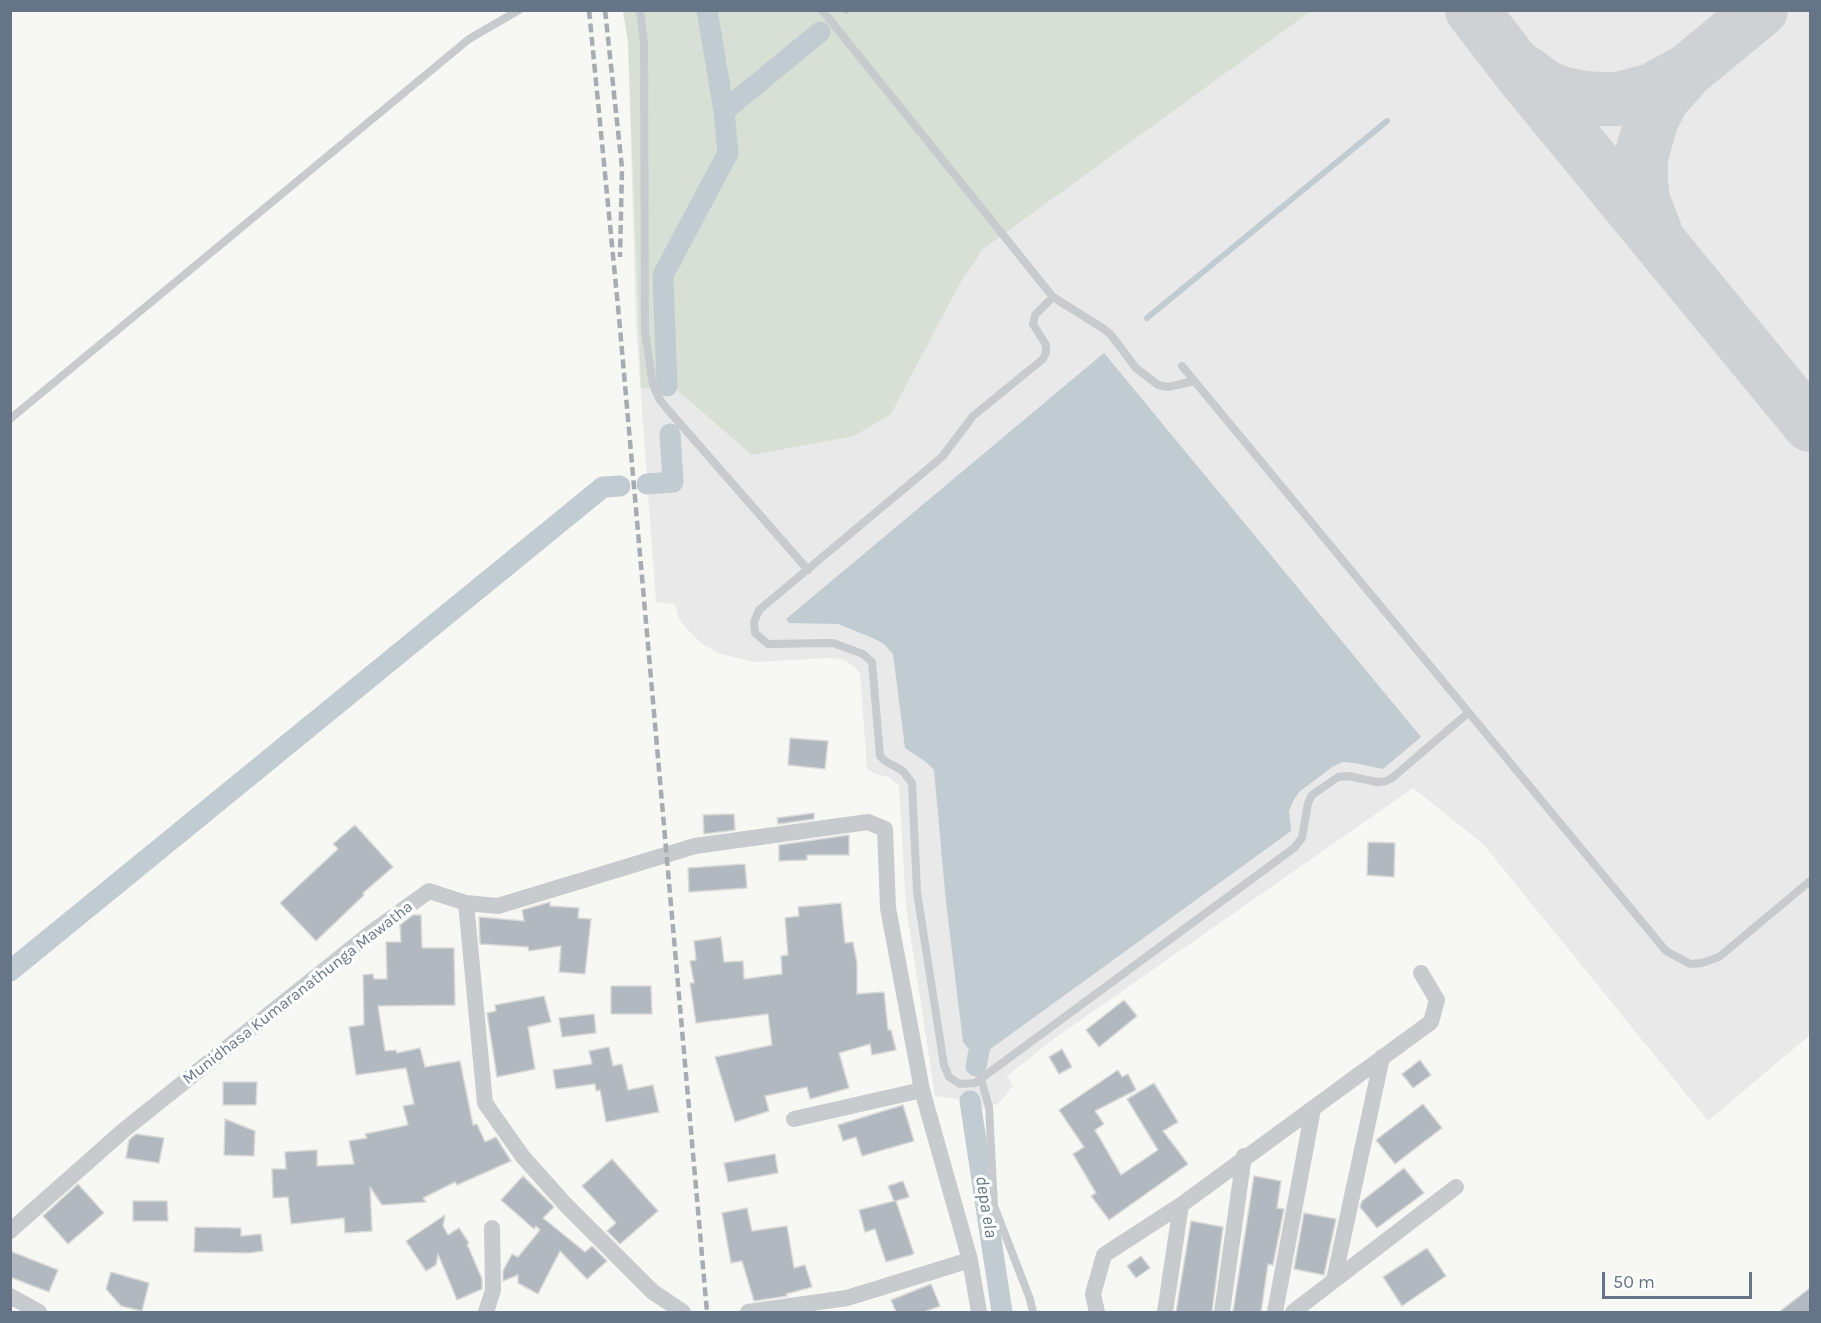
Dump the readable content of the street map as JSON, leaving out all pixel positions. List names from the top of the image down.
{
  "streets": {
    "street": ["Munidhasa Kumaranathunga Mawatha"]
  },
  "water": ["depa ela"],
  "scale_bar": "50 m"
}
